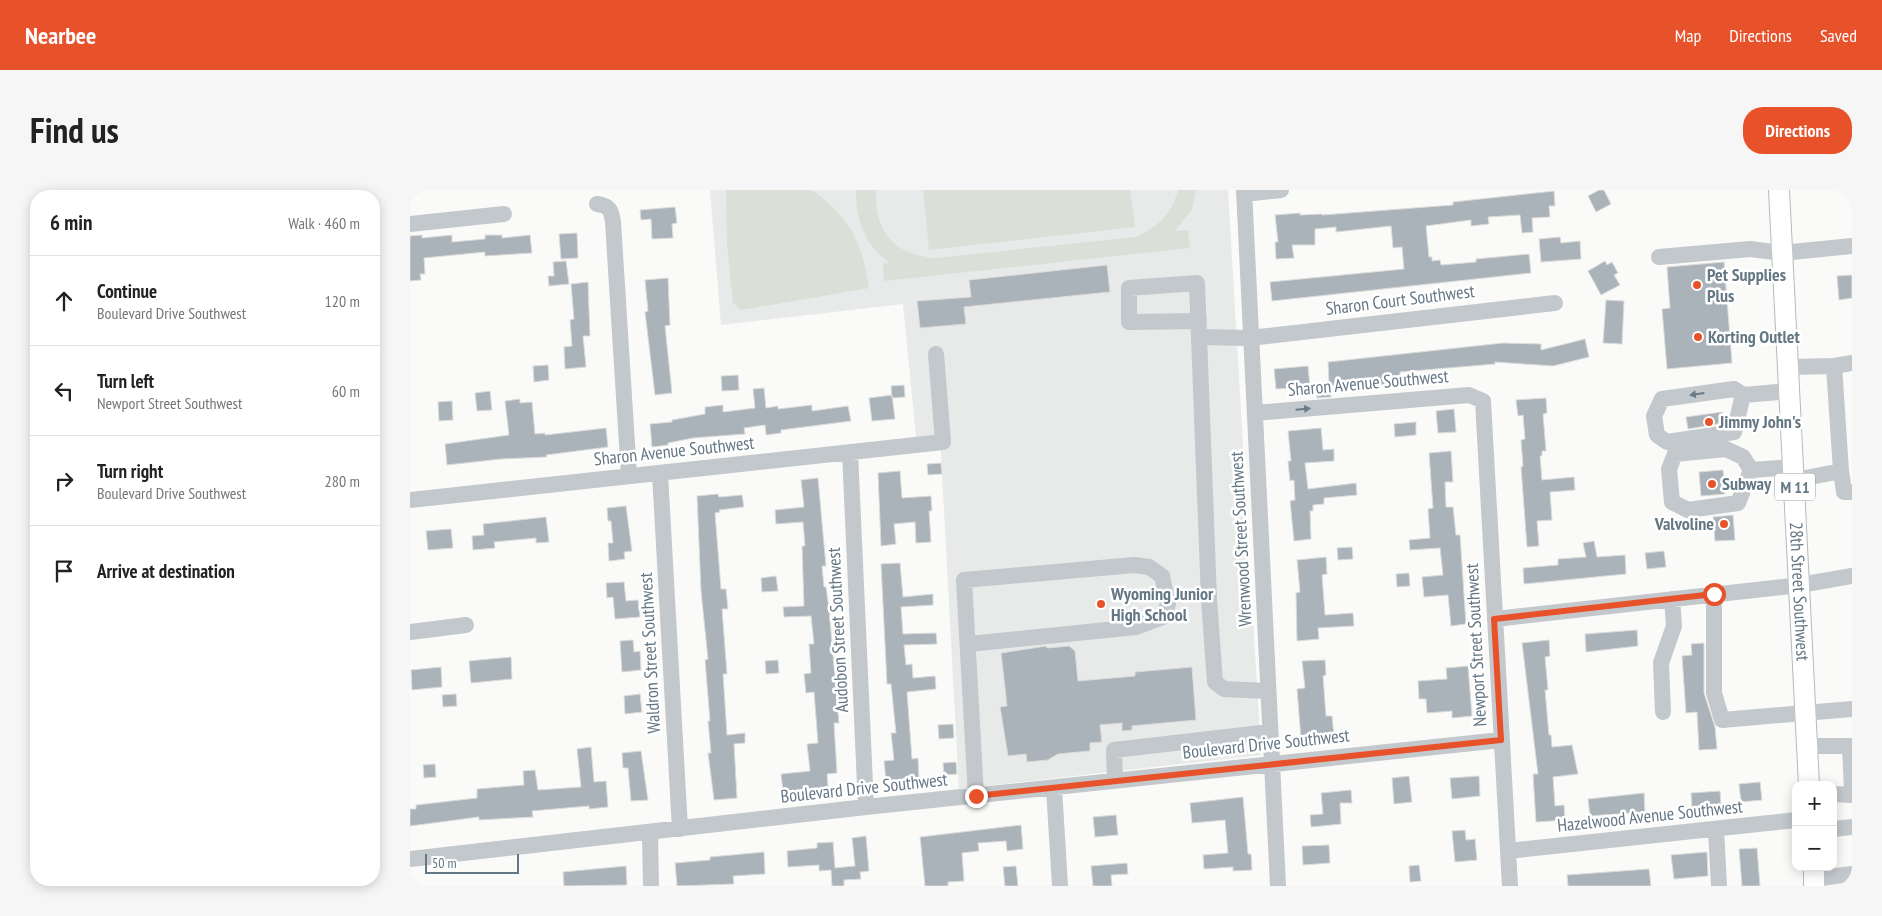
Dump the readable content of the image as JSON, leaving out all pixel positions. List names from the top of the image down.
{
  "streets": {
    "main road": ["M 11", "28th Street Southwest"],
    "street": [
      "Sharon Court Southwest",
      "Sharon Avenue Southwest",
      "Wrenwood Street Southwest",
      "Audobon Street Southwest",
      "Newport Street Southwest",
      "Waldron Street Southwest",
      "Boulevard Drive Southwest",
      "Hazelwood Avenue Southwest"
    ]
  },
  "crossings": [
    ["Sharon Court Southwest", "Wrenwood Street Southwest"],
    ["Sharon Avenue Southwest", "Wrenwood Street Southwest"],
    ["Sharon Avenue Southwest", "Audobon Street Southwest"],
    ["Sharon Avenue Southwest", "Newport Street Southwest"],
    ["Sharon Avenue Southwest", "Waldron Street Southwest"],
    ["Wrenwood Street Southwest", "Boulevard Drive Southwest"],
    ["Audobon Street Southwest", "Boulevard Drive Southwest"],
    ["Newport Street Southwest", "Boulevard Drive Southwest"],
    ["Newport Street Southwest", "Hazelwood Avenue Southwest"],
    ["Waldron Street Southwest", "Boulevard Drive Southwest"]
  ],
  "places": [
    "Pet Supplies Plus",
    "Korting Outlet",
    "Jimmy John's",
    "Subway",
    "Valvoline",
    "Wyoming Junior High School"
  ],
  "scale_bar": "50 m",
  "page": {
    "header": "Nearbee",
    "nav": ["Map", "Directions", "Saved"],
    "title": "Find us",
    "buttons": "Directions",
    "heading": ["6 min", "Walk · 460 m"],
    "list": [
      ["Continue", "Boulevard Drive Southwest", "120 m"],
      ["Turn left", "Newport Street Southwest", "60 m"],
      ["Turn right", "Boulevard Drive Southwest", "280 m"],
      "Arrive at destination"
    ],
    "map_buttons": ["+", "−"],
    "scale": "50 m"
  }
}
